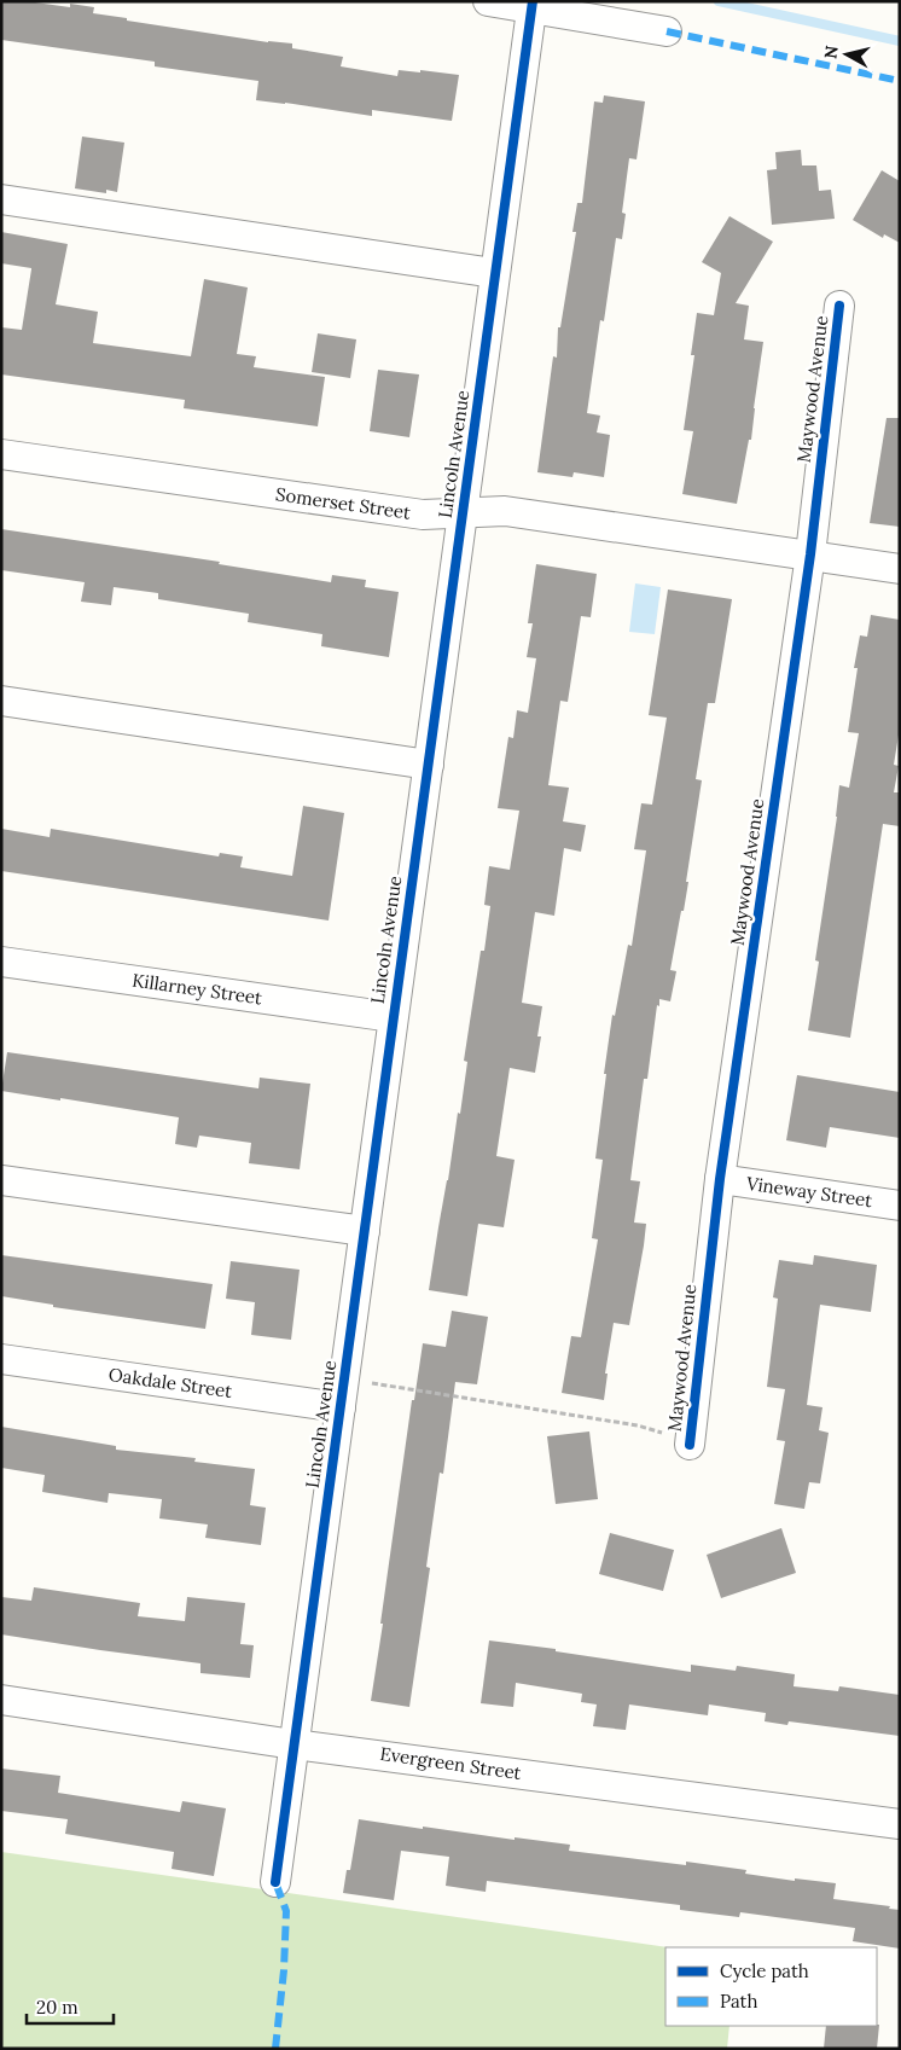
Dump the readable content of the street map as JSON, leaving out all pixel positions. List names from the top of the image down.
{
  "streets": {
    "street": [
      "Maywood Avenue",
      "Lincoln Avenue",
      "Somerset Street",
      "Killarney Street",
      "Vineway Street",
      "Oakdale Street",
      "Evergreen Street"
    ]
  },
  "crossings": [
    ["Maywood Avenue", "Somerset Street"],
    ["Maywood Avenue", "Vineway Street"],
    ["Lincoln Avenue", "Somerset Street"],
    ["Lincoln Avenue", "Killarney Street"],
    ["Lincoln Avenue", "Oakdale Street"],
    ["Lincoln Avenue", "Evergreen Street"]
  ],
  "legend": ["Cycle path", "Path"],
  "scale_bar": "20 m",
  "north": "left"
}
